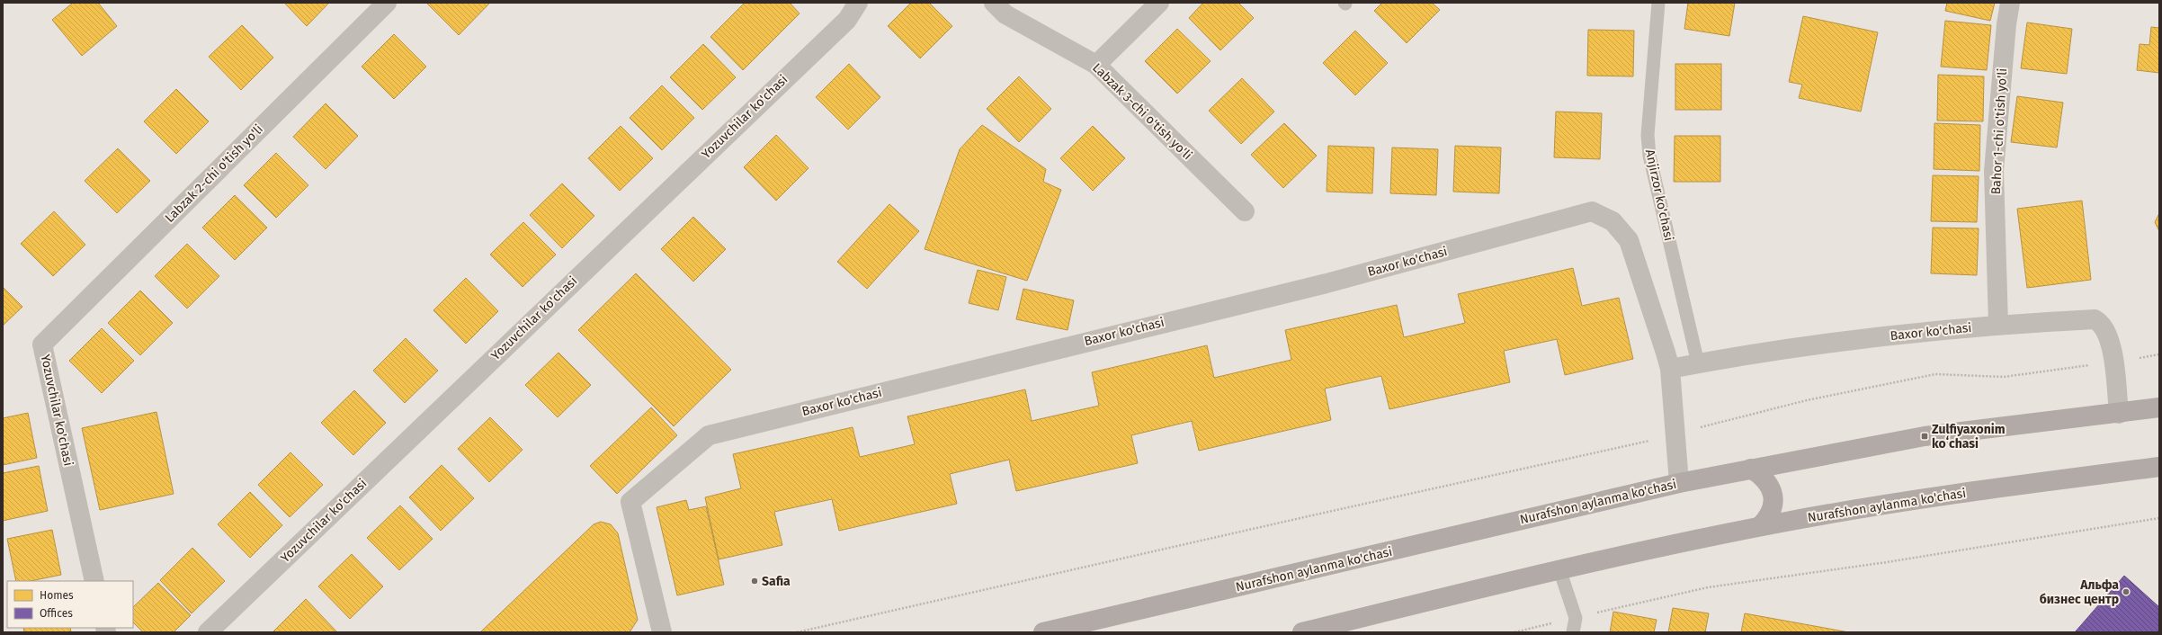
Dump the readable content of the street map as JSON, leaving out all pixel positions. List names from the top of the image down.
{
  "streets": {
    "main road": ["Nurafshon aylanma ko'chasi"],
    "street": [
      "Labzak 3-chi o'tish yo'li",
      "Yozuvchilar ko'chasi",
      "Bahor 1-chi o'tish yo'li",
      "Labzak 2-chi o'tish yo'li",
      "Baxor ko'chasi"
    ],
    "lane": ["Anjirzor ko'chasi"]
  },
  "crossings": [
    ["Yozuvchilar ko'chasi", "Labzak 2-chi o'tish yo'li"],
    ["Bahor 1-chi o'tish yo'li", "Baxor ko'chasi"],
    ["Anjirzor ko'chasi", "Baxor ko'chasi"],
    ["Baxor ko'chasi", "Nurafshon aylanma ko'chasi"]
  ],
  "places": {
    "transit": ["Zulfiyaxonim koʻchasi"],
    "other": ["Safia", "Альфа бизнес центр"]
  },
  "legend": ["Homes", "Offices"]
}
